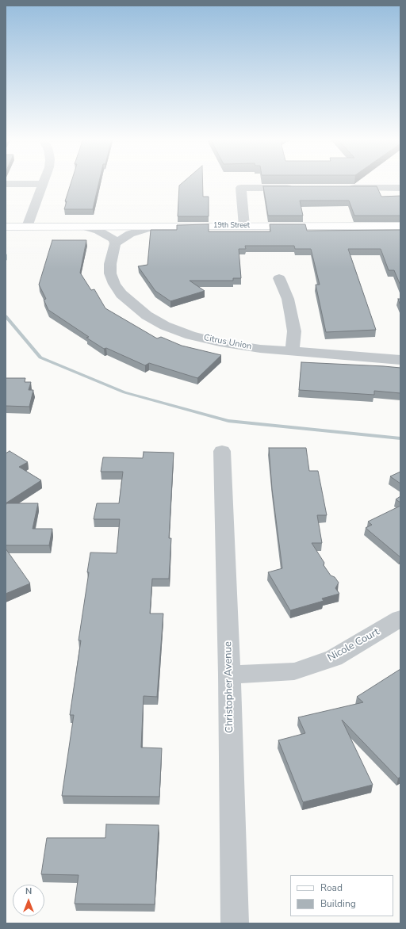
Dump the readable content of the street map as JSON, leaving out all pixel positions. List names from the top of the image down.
{
  "streets": {
    "main road": ["19th Street"],
    "street": ["Citrus Union", "Nicole Court", "Christopher Avenue"]
  },
  "crossings": [
    ["Nicole Court", "Christopher Avenue"]
  ],
  "legend": ["Road", "Building"],
  "north": "top"
}
